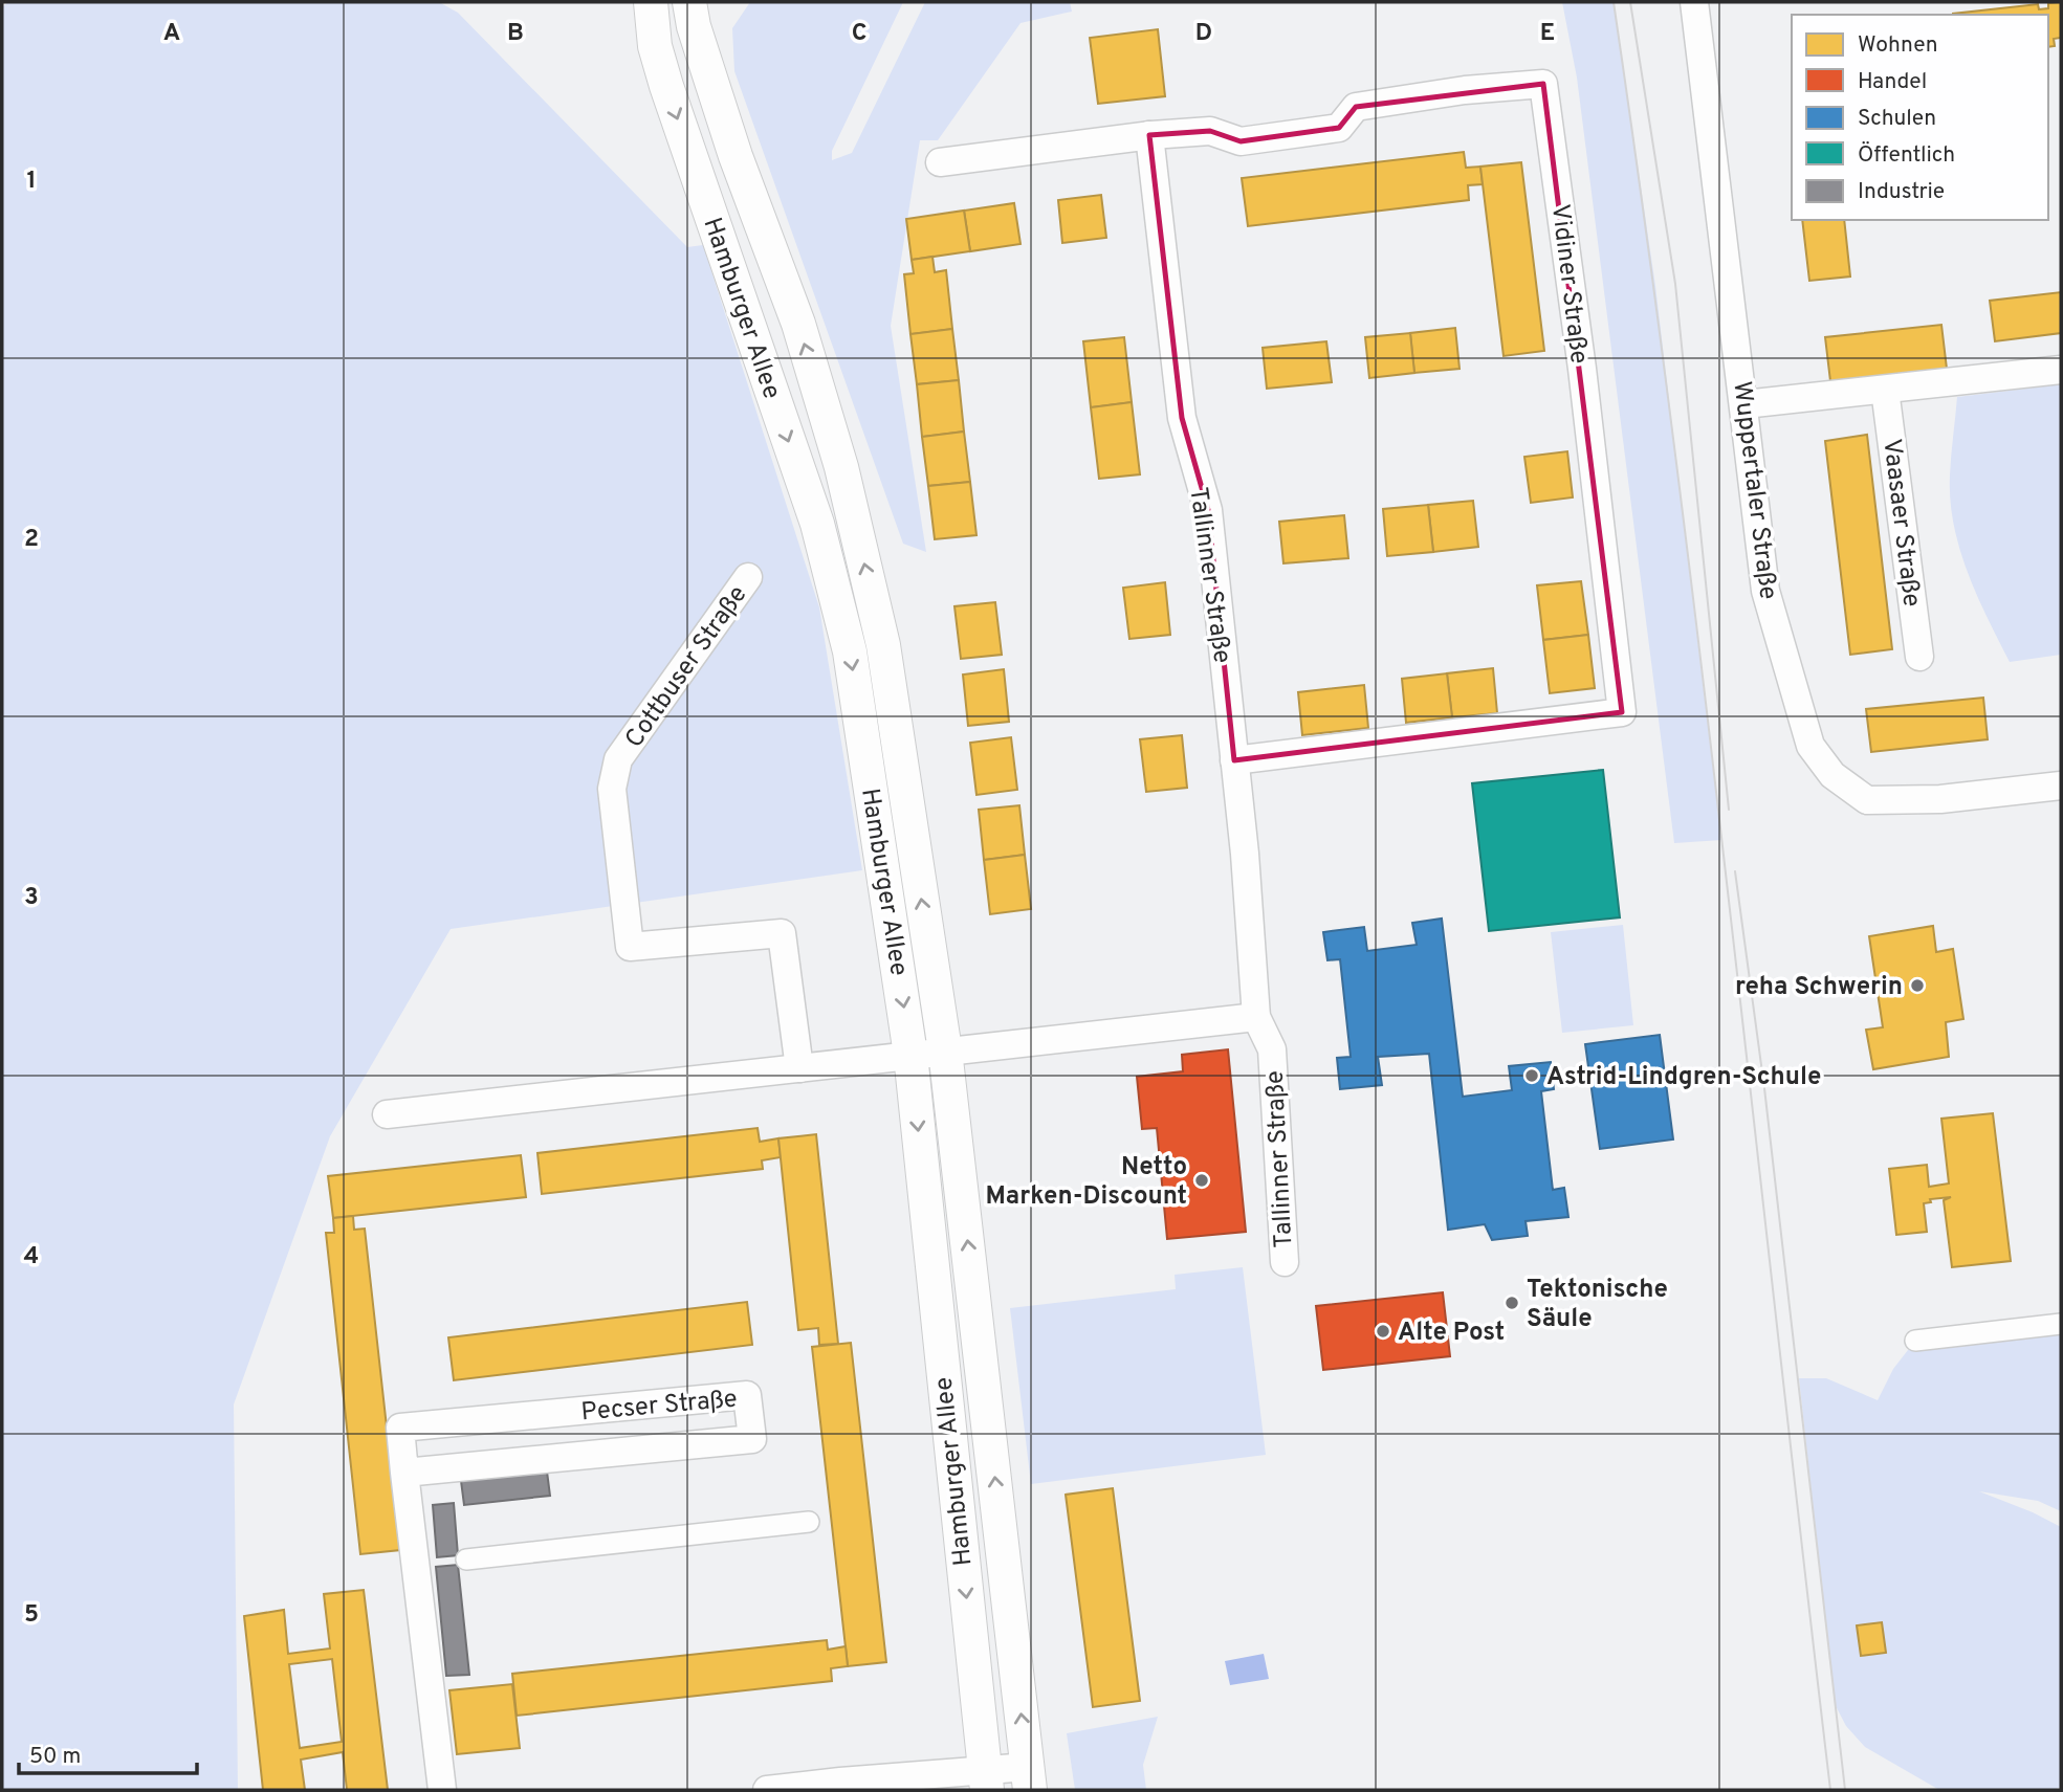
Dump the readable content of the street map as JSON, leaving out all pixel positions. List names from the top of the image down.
{
  "streets": {
    "street": [
      "Vidiner Straße",
      "Hamburger Allee",
      "Wuppertaler Straße",
      "Vaasaer Straße",
      "Tallinner Straße",
      "Cottbuser Straße",
      "Pecser Straße"
    ]
  },
  "crossings": [
    ["Vidiner Straße", "Tallinner Straße"]
  ],
  "places": [
    "reha Schwerin",
    "Astrid-Lindgren-Schule",
    "Netto Marken-Discount",
    "Tektonische Säule",
    "Alte Post"
  ],
  "legend": [
    "Wohnen",
    "Handel",
    "Schulen",
    "Öffentlich",
    "Industrie"
  ],
  "scale_bar": "50 m",
  "grid": {
    "columns": [
      "A",
      "B",
      "C",
      "D",
      "E"
    ],
    "rows": [
      "1",
      "2",
      "3",
      "4",
      "5"
    ]
  }
}
